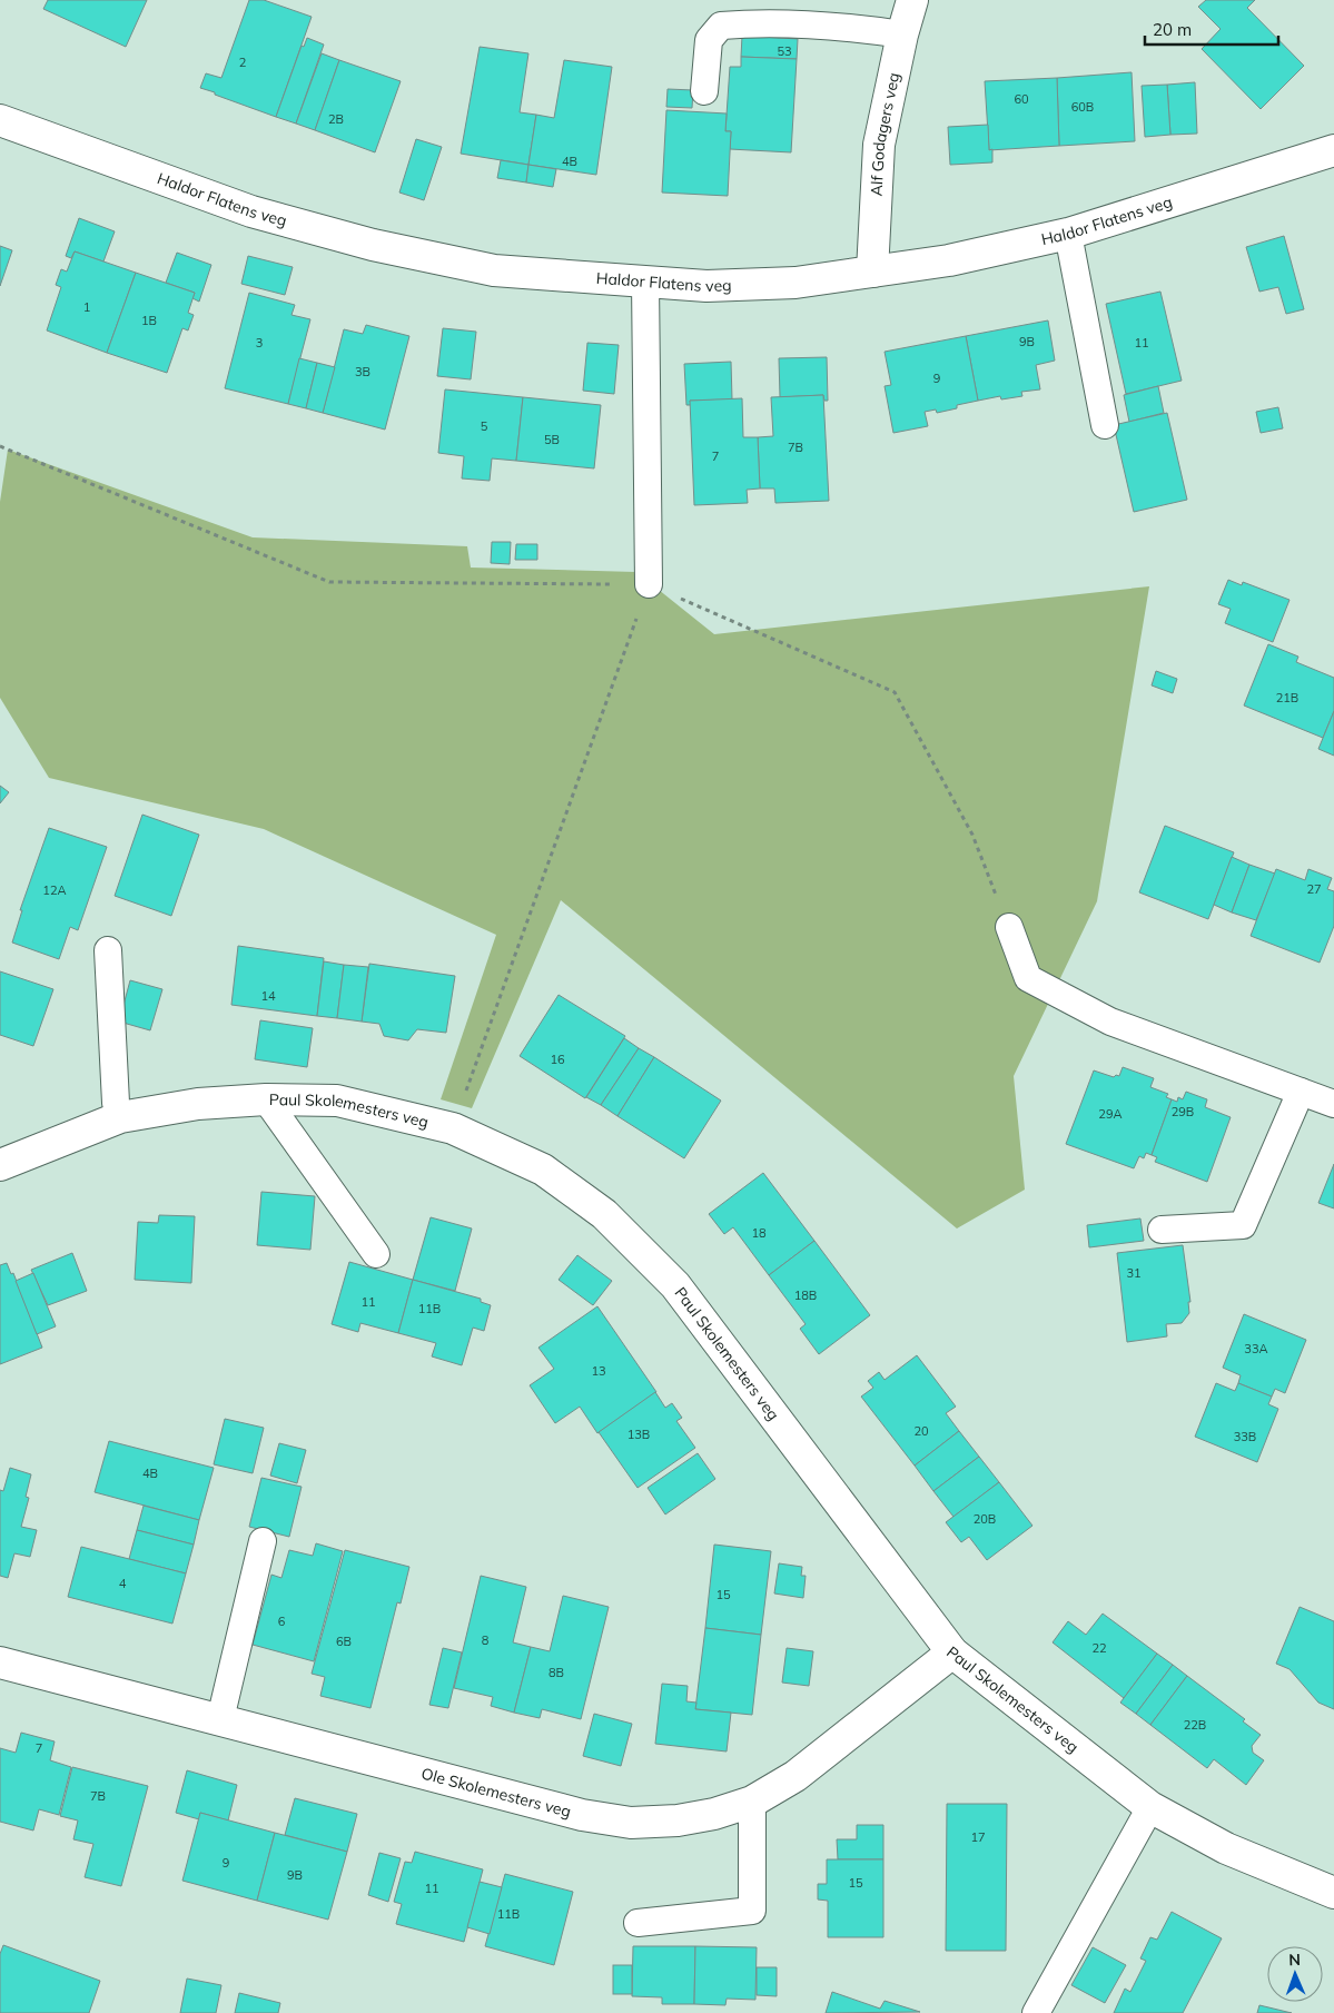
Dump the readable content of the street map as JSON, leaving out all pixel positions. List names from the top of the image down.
{
  "streets": {
    "street": [
      "Alf Godagers veg",
      "Haldor Flatens veg",
      "Paul Skolemesters veg",
      "Ole Skolemesters veg"
    ]
  },
  "crossings": [
    ["Alf Godagers veg", "Haldor Flatens veg"],
    ["Paul Skolemesters veg", "Ole Skolemesters veg"]
  ],
  "house_numbers": [
    "53",
    "2",
    "60",
    "60B",
    "2B",
    "4B",
    "1",
    "1B",
    "9B",
    "3",
    "11",
    "3B",
    "9",
    "5",
    "5B",
    "7B",
    "7",
    "21B",
    "27",
    "12A",
    "14",
    "16",
    "29B",
    "29A",
    "18",
    "31",
    "18B",
    "11",
    "11B",
    "33A",
    "13",
    "20",
    "13B",
    "33B",
    "4B",
    "20B",
    "4",
    "15",
    "6",
    "8",
    "6B",
    "22",
    "8B",
    "22B",
    "7",
    "7B",
    "17",
    "9",
    "9B",
    "15",
    "11",
    "11B"
  ],
  "scale_bar": "20 m",
  "north": "top"
}
